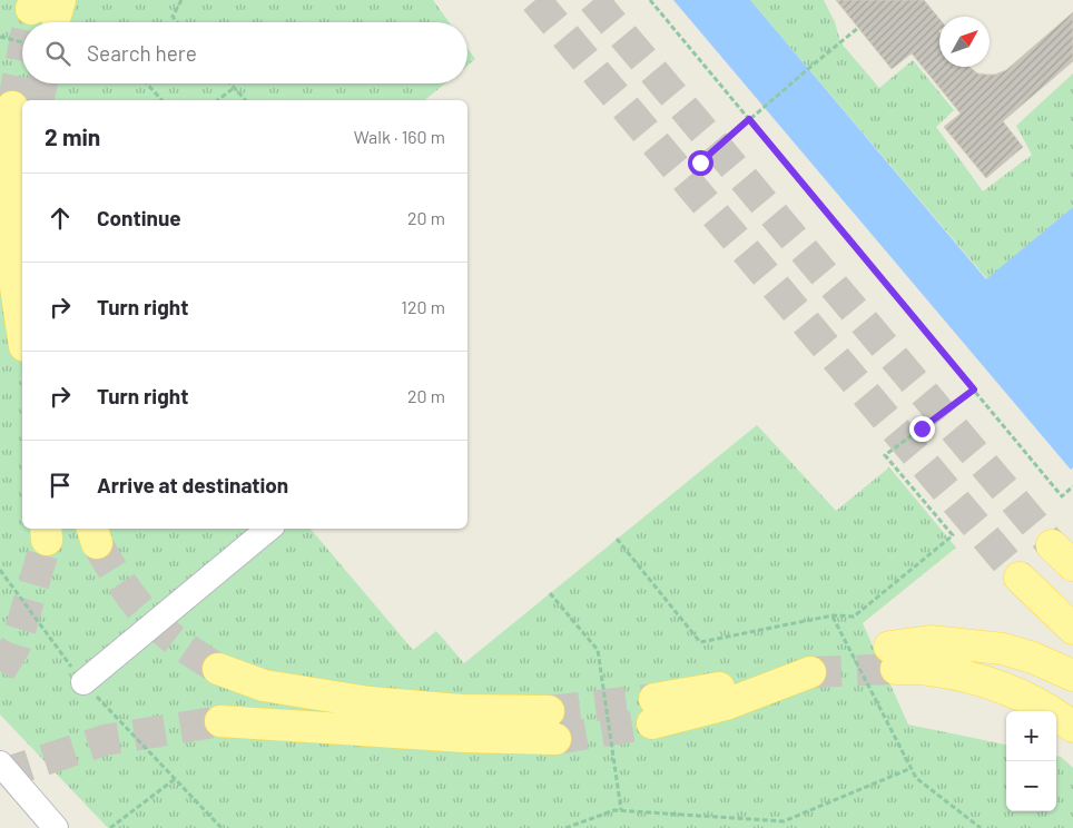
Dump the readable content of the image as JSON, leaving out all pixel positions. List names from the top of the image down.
{
  "north": "top right",
  "page": {
    "search": "Search here",
    "heading": ["2 min", "Walk · 160 m"],
    "list": [
      ["Continue", "20 m"],
      ["Turn right", "120 m"],
      ["Turn right", "20 m"],
      "Arrive at destination"
    ],
    "map_buttons": ["+", "−"]
  }
}
